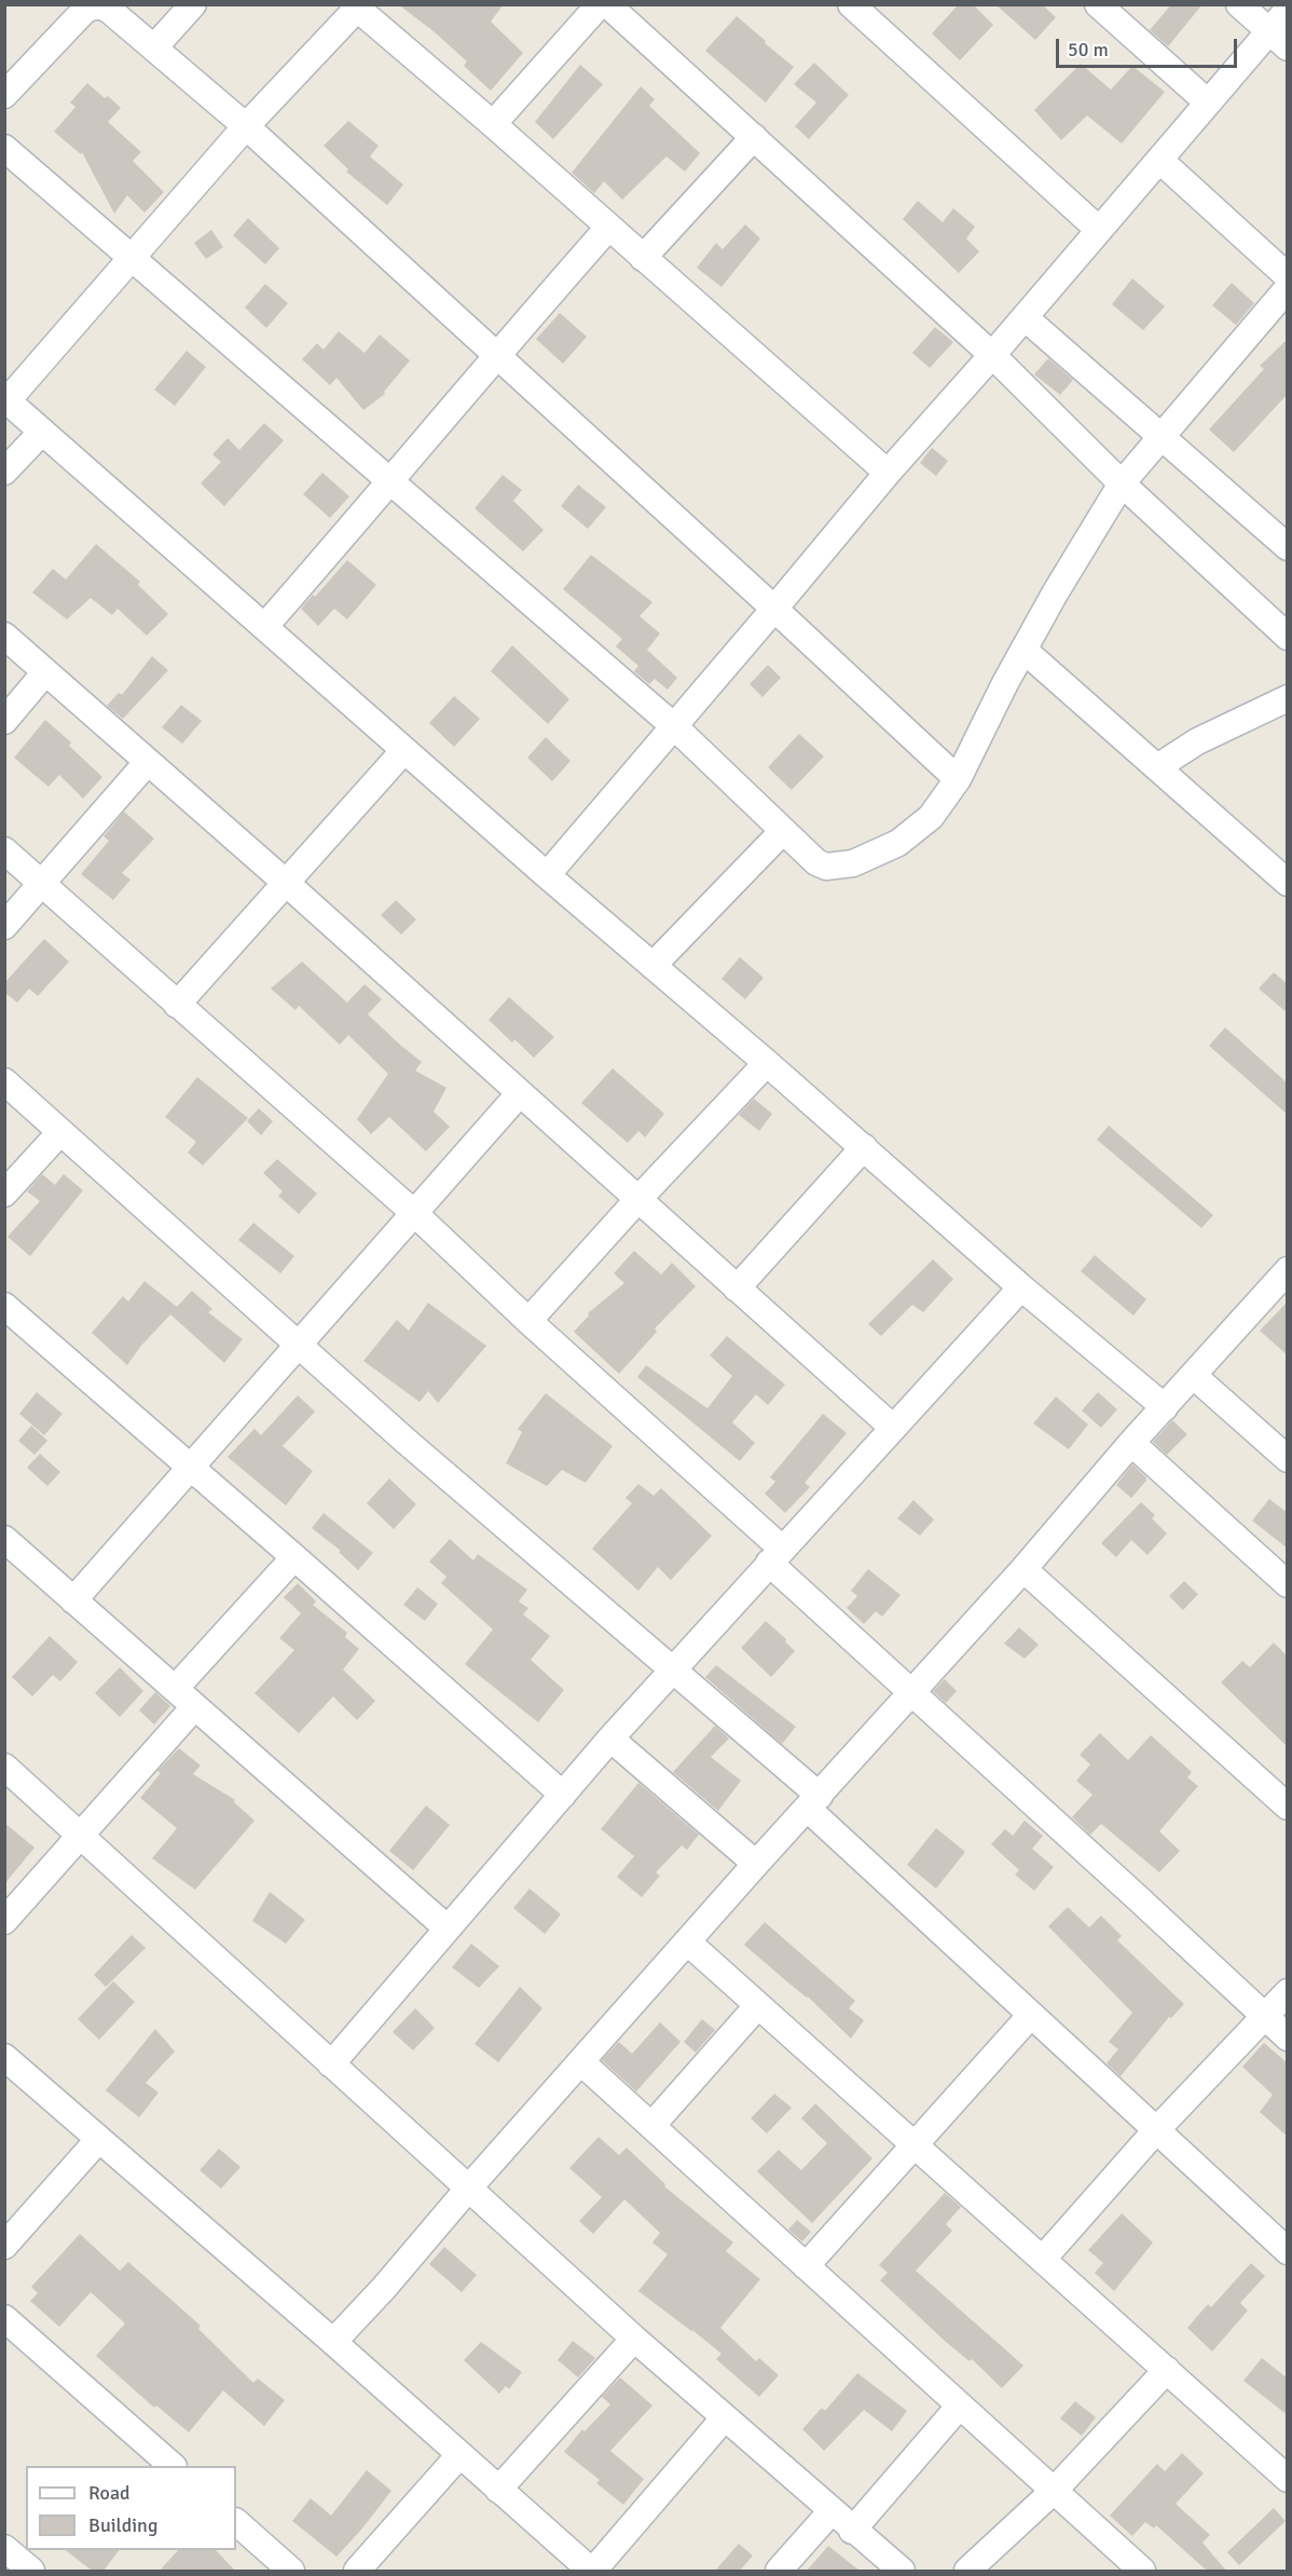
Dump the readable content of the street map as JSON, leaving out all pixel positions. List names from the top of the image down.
{
  "legend": ["Road", "Building"],
  "scale_bar": "50 m"
}
